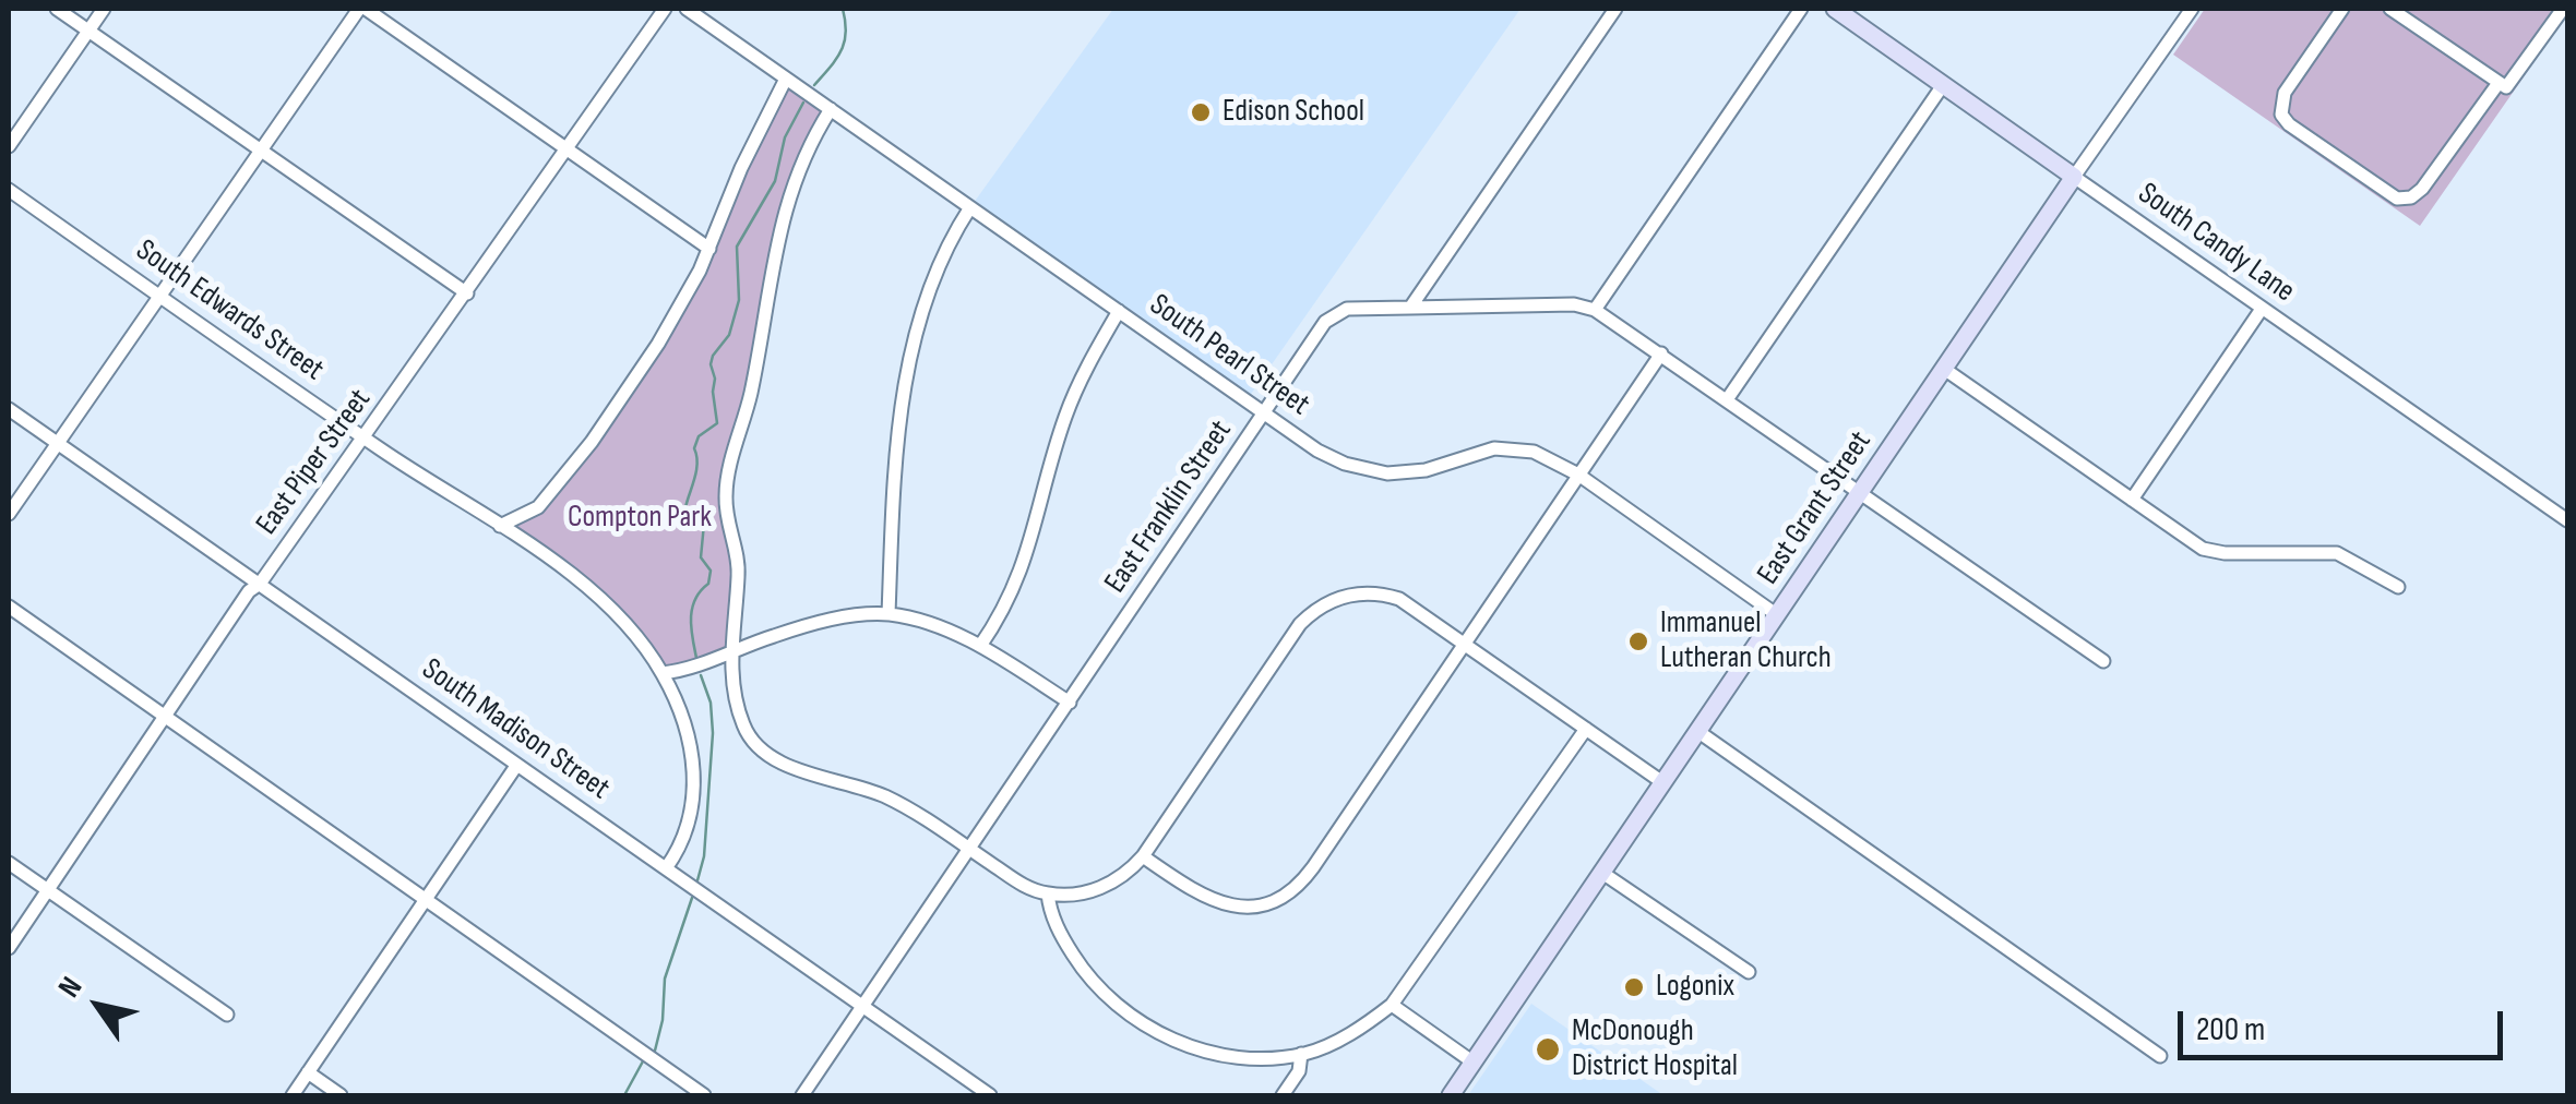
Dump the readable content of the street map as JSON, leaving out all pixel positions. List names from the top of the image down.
{
  "streets": {
    "main road": ["South Candy Lane", "East Grant Street"],
    "street": [
      "South Edwards Street",
      "South Pearl Street",
      "East Piper Street",
      "East Franklin Street",
      "South Madison Street"
    ]
  },
  "crossings": [
    ["South Candy Lane", "East Grant Street"],
    ["South Edwards Street", "East Piper Street"],
    ["South Edwards Street", "South Madison Street"],
    ["South Pearl Street", "East Franklin Street"],
    ["South Pearl Street", "East Grant Street"],
    ["East Piper Street", "South Madison Street"],
    ["East Franklin Street", "South Madison Street"]
  ],
  "parks": ["Compton Park"],
  "places": [
    "Edison School",
    "Immanuel Lutheran Church",
    "Logonix",
    "McDonough District Hospital"
  ],
  "scale_bar": "200 m",
  "north": "top left"
}
